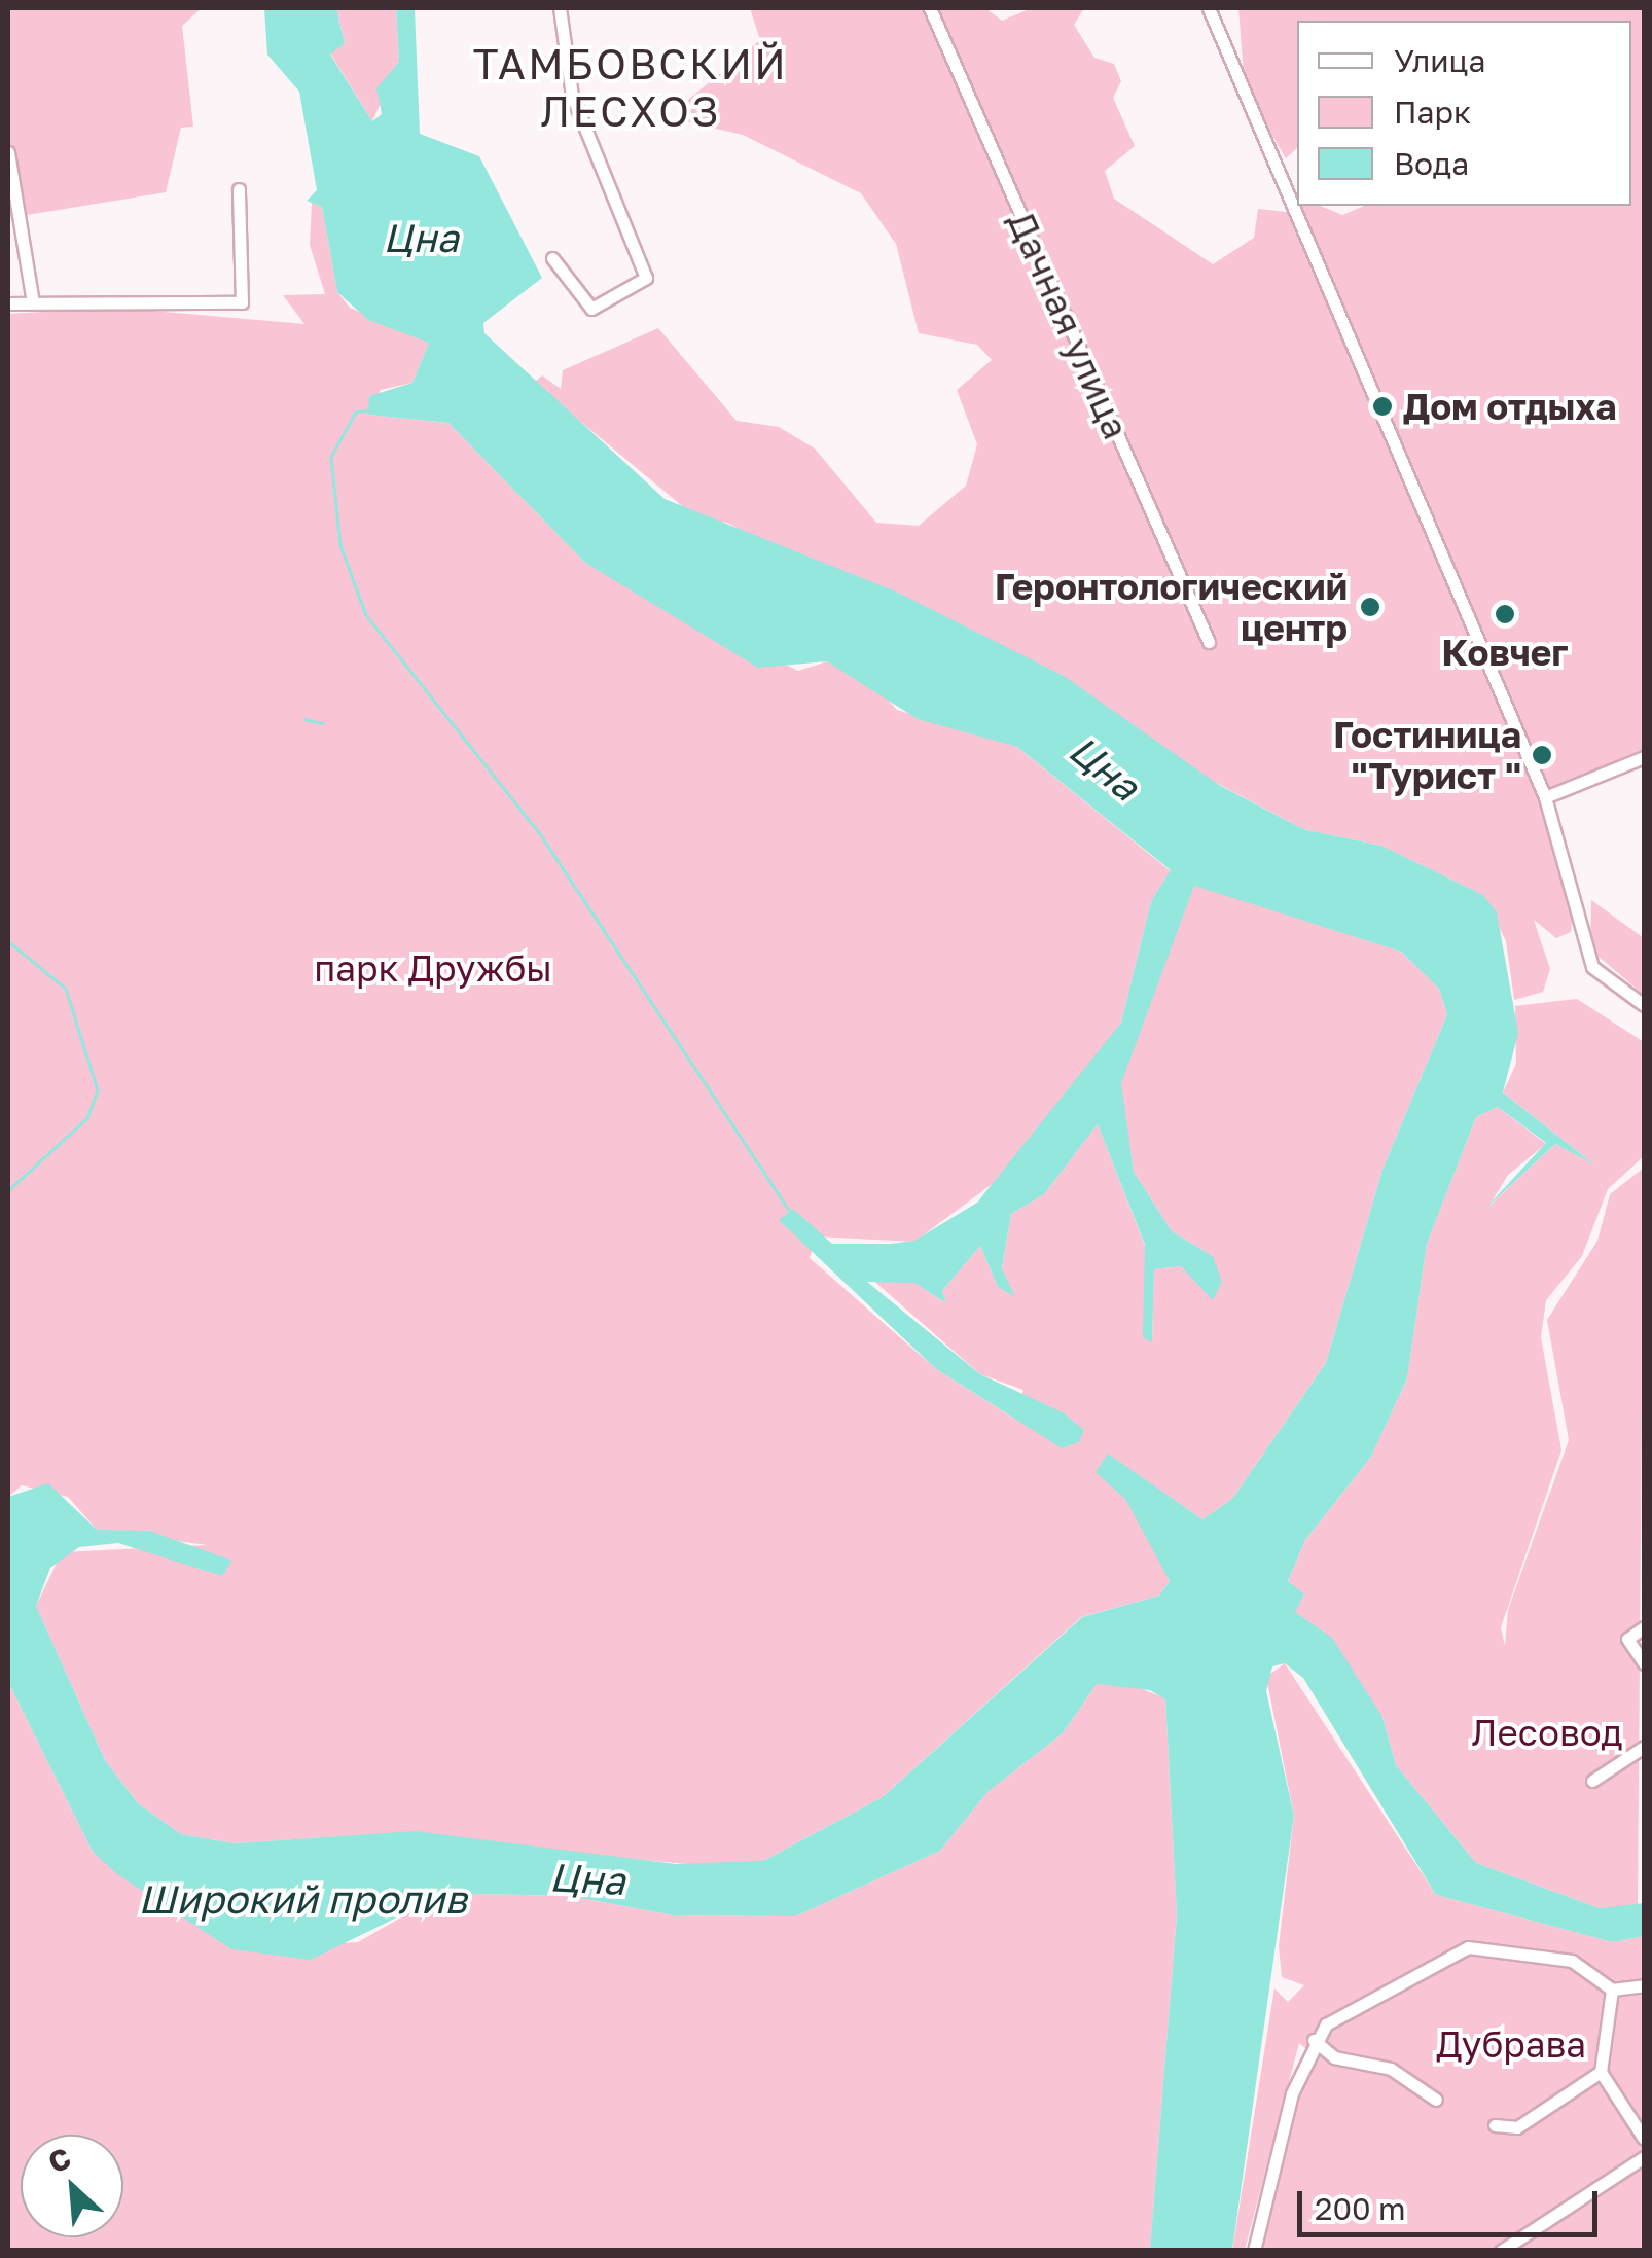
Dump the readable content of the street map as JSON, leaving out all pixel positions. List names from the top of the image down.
{
  "streets": {
    "street": ["Дачная улица"]
  },
  "districts": ["ТАМБОВСКИЙ ЛЕСХОЗ"],
  "water": ["Цна", "Широкий пролив"],
  "parks": ["парк Дружбы", "Лесовод", "Дубрава"],
  "places": [
    "Дом отдыха",
    "Геронтологический центр",
    "Ковчег",
    "Гостиница \"Турист \""
  ],
  "legend": ["Улица", "Парк", "Вода"],
  "scale_bar": "200 m",
  "north": "top left"
}
